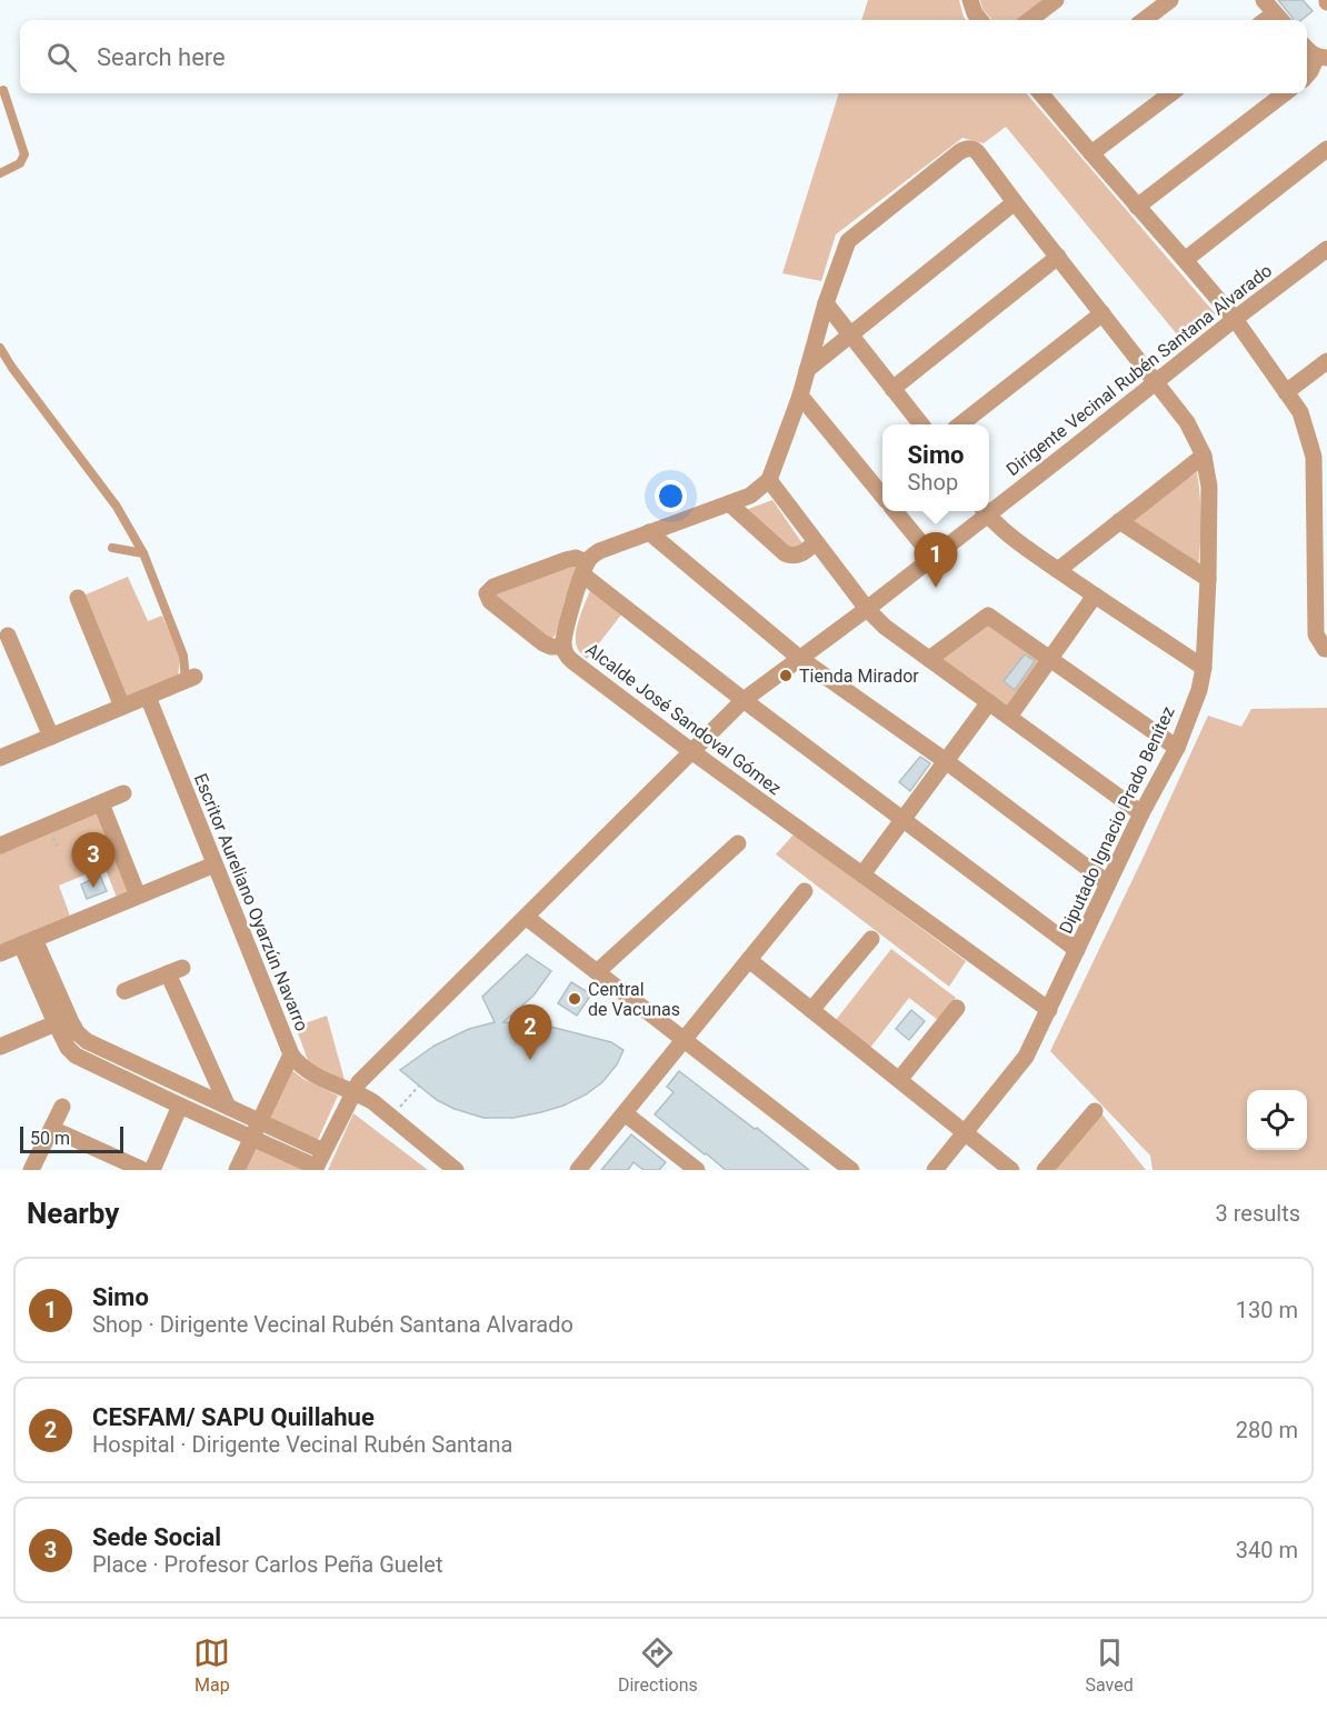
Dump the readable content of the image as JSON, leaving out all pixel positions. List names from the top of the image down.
{
  "streets": {
    "street": [
      "Dirigente Vecinal Rubén Santana Alvarado",
      "Alcalde José Sandoval Gómez",
      "Diputado Ignacio Prado Benítez",
      "Escritor Aureliano Oyarzún Navarro"
    ]
  },
  "crossings": [
    ["Dirigente Vecinal Rubén Santana Alvarado", "Alcalde José Sandoval Gómez"],
    ["Dirigente Vecinal Rubén Santana Alvarado", "Diputado Ignacio Prado Benítez"],
    ["Dirigente Vecinal Rubén Santana Alvarado", "Escritor Aureliano Oyarzún Navarro"],
    ["Alcalde José Sandoval Gómez", "Diputado Ignacio Prado Benítez"]
  ],
  "places": ["Tienda Mirador", "Central de Vacunas"],
  "scale_bar": "50 m",
  "page": {
    "search": "Search here",
    "popup": ["Simo", "Shop"],
    "pins": ["1", "3", "2"],
    "scale": "50 m",
    "heading": ["Nearby", "3 results"],
    "list": [
      {
        "mark": "1",
        "name": "Simo",
        "note": "Shop · Dirigente Vecinal Rubén Santana Alvarado",
        "value": "130 m"
      },
      {
        "mark": "2",
        "name": "CESFAM/ SAPU Quillahue",
        "note": "Hospital · Dirigente Vecinal Rubén Santana",
        "value": "280 m"
      },
      {
        "mark": "3",
        "name": "Sede Social",
        "note": "Place · Profesor Carlos Peña Guelet",
        "value": "340 m"
      }
    ],
    "nav": ["Map", "Directions", "Saved"]
  }
}
